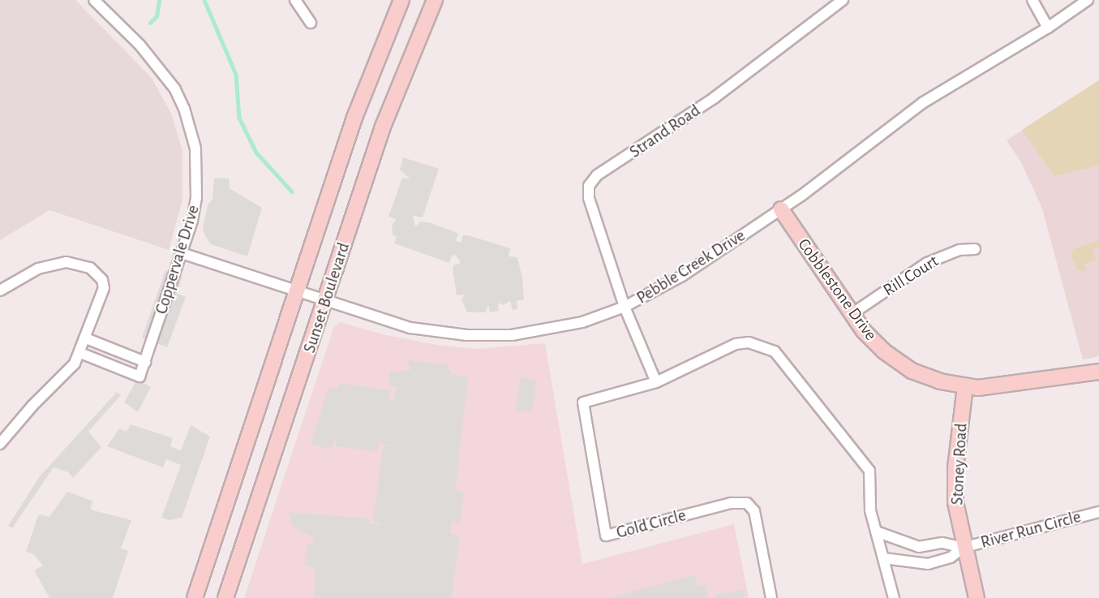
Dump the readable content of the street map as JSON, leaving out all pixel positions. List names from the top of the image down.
{
  "streets": {
    "main road": ["Cobblestone Drive", "Sunset Boulevard", "Stoney Road"],
    "street": [
      "Strand Road",
      "Coppervale Drive",
      "Pebble Creek Drive",
      "Rill Court",
      "Gold Circle",
      "River Run Circle"
    ]
  },
  "crossings": [
    ["Strand Road", "Pebble Creek Drive"],
    ["Coppervale Drive", "Pebble Creek Drive"],
    ["Pebble Creek Drive", "Cobblestone Drive"],
    ["Pebble Creek Drive", "Sunset Boulevard"],
    ["Rill Court", "Cobblestone Drive"],
    ["Cobblestone Drive", "Stoney Road"],
    ["Stoney Road", "River Run Circle"]
  ]
}
